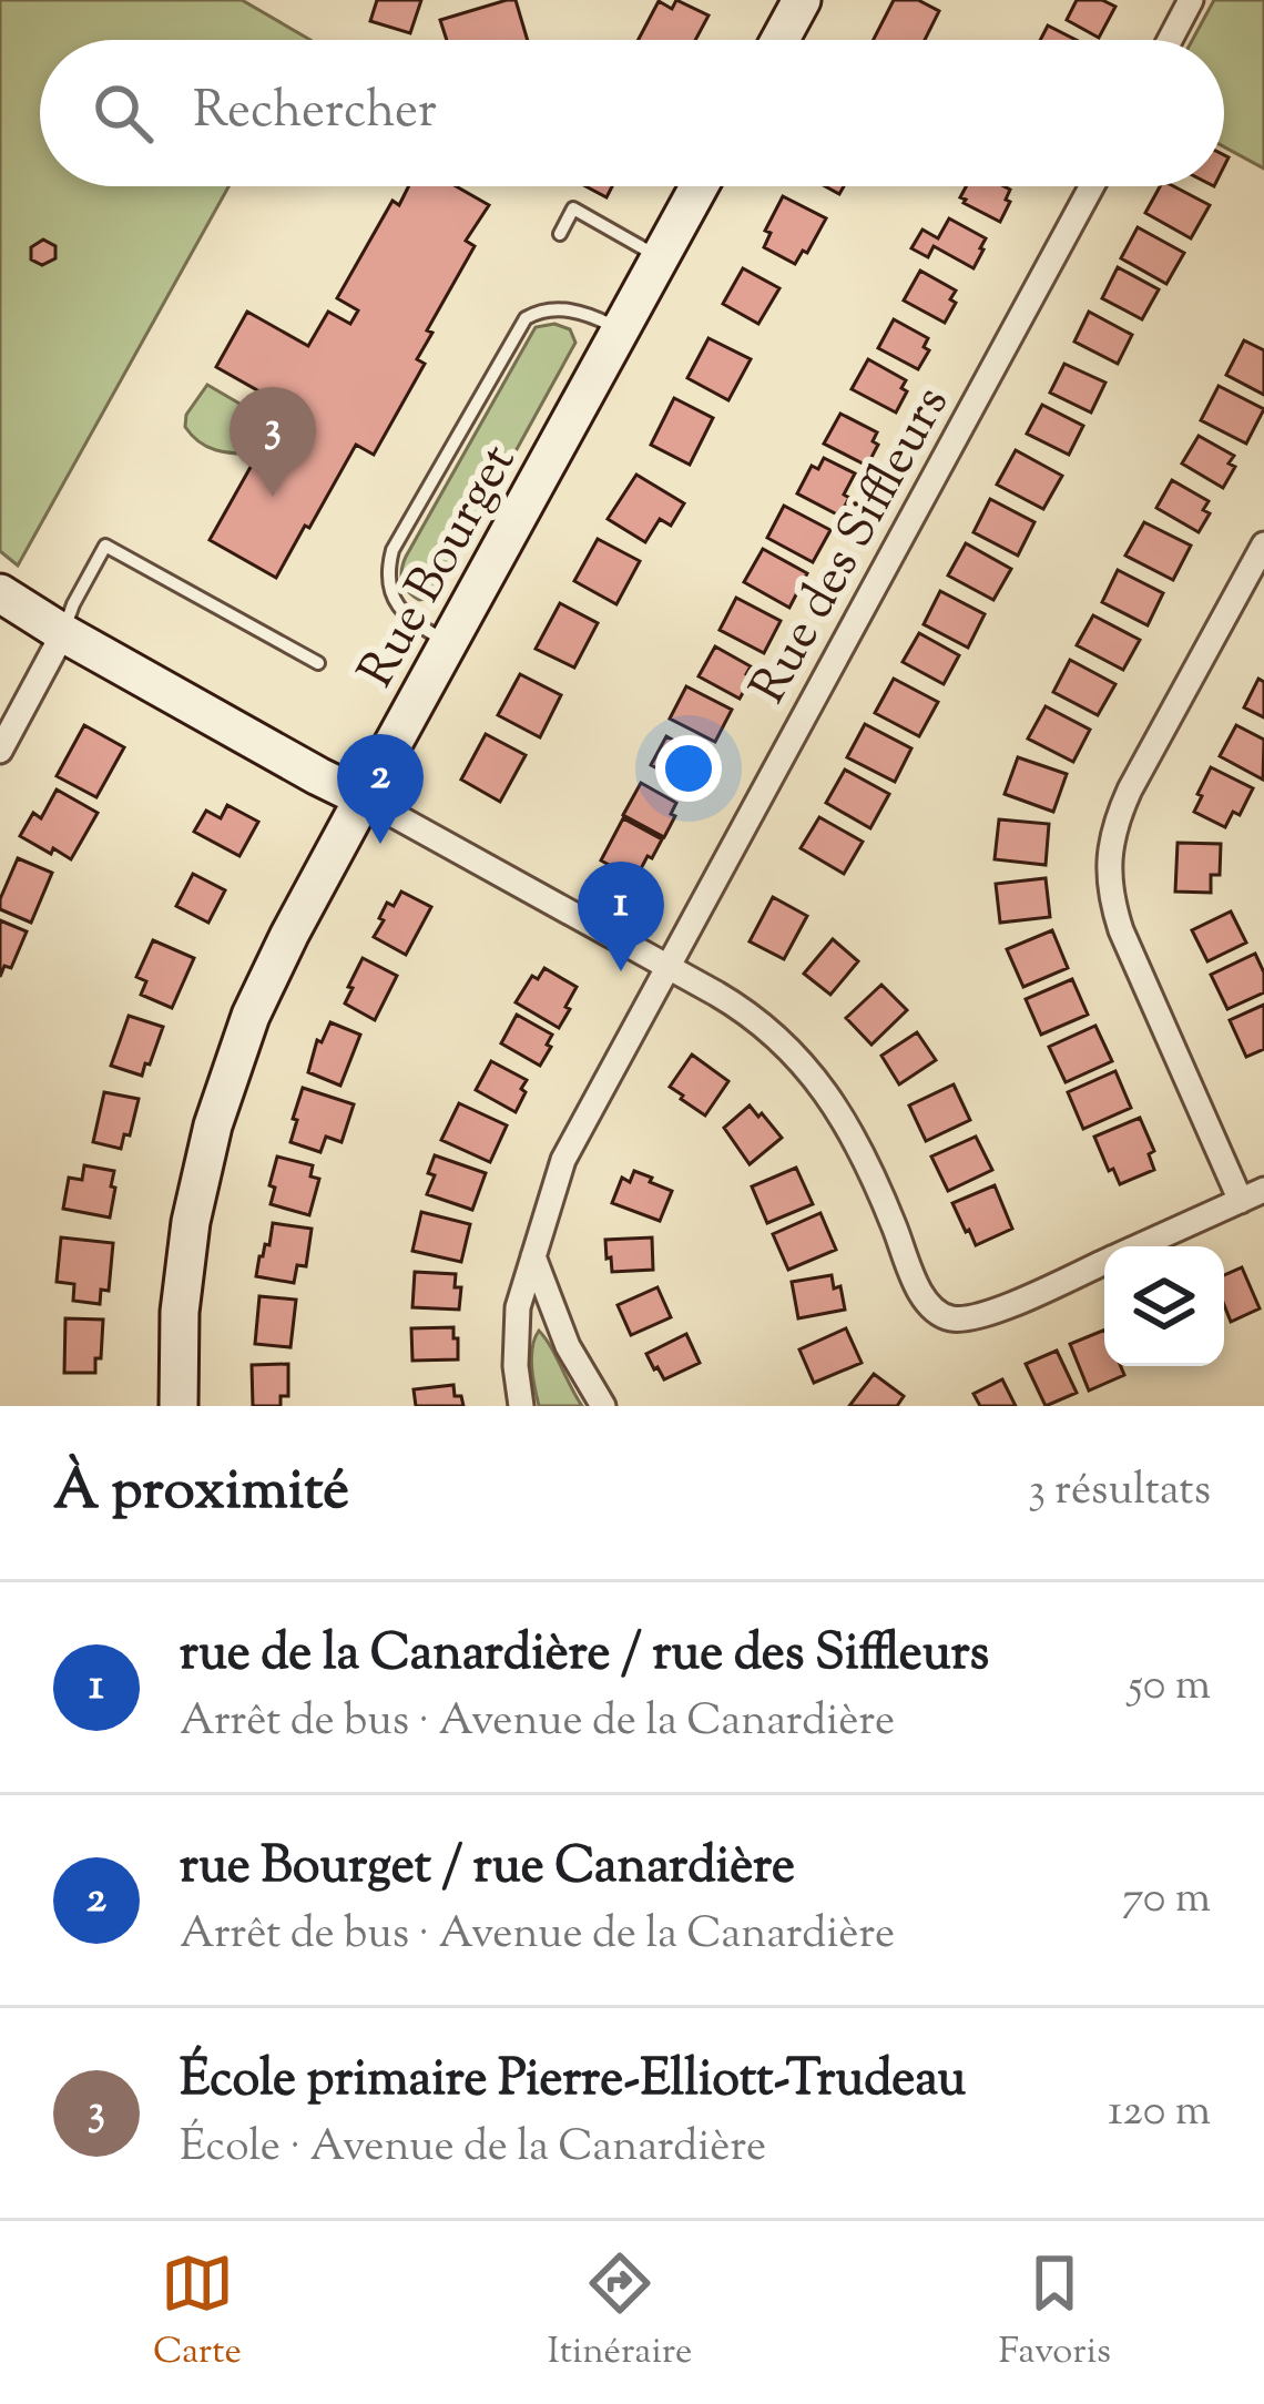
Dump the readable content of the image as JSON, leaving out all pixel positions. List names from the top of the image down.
{
  "streets": {
    "street": ["Rue des Siffleurs", "Rue Bourget"]
  },
  "page": {
    "search": "Rechercher",
    "pins": ["3", "2", "1"],
    "heading": ["À proximité", "3 résultats"],
    "list": [
      {
        "mark": "1",
        "name": "rue de la Canardière / rue des Siffleurs",
        "note": "Arrêt de bus · Avenue de la Canardière",
        "value": "50 m"
      },
      {
        "mark": "2",
        "name": "rue Bourget / rue Canardière",
        "note": "Arrêt de bus · Avenue de la Canardière",
        "value": "70 m"
      },
      {
        "mark": "3",
        "name": "École primaire Pierre-Elliott-Trudeau",
        "note": "École · Avenue de la Canardière",
        "value": "120 m"
      }
    ],
    "nav": ["Carte", "Itinéraire", "Favoris"]
  }
}
